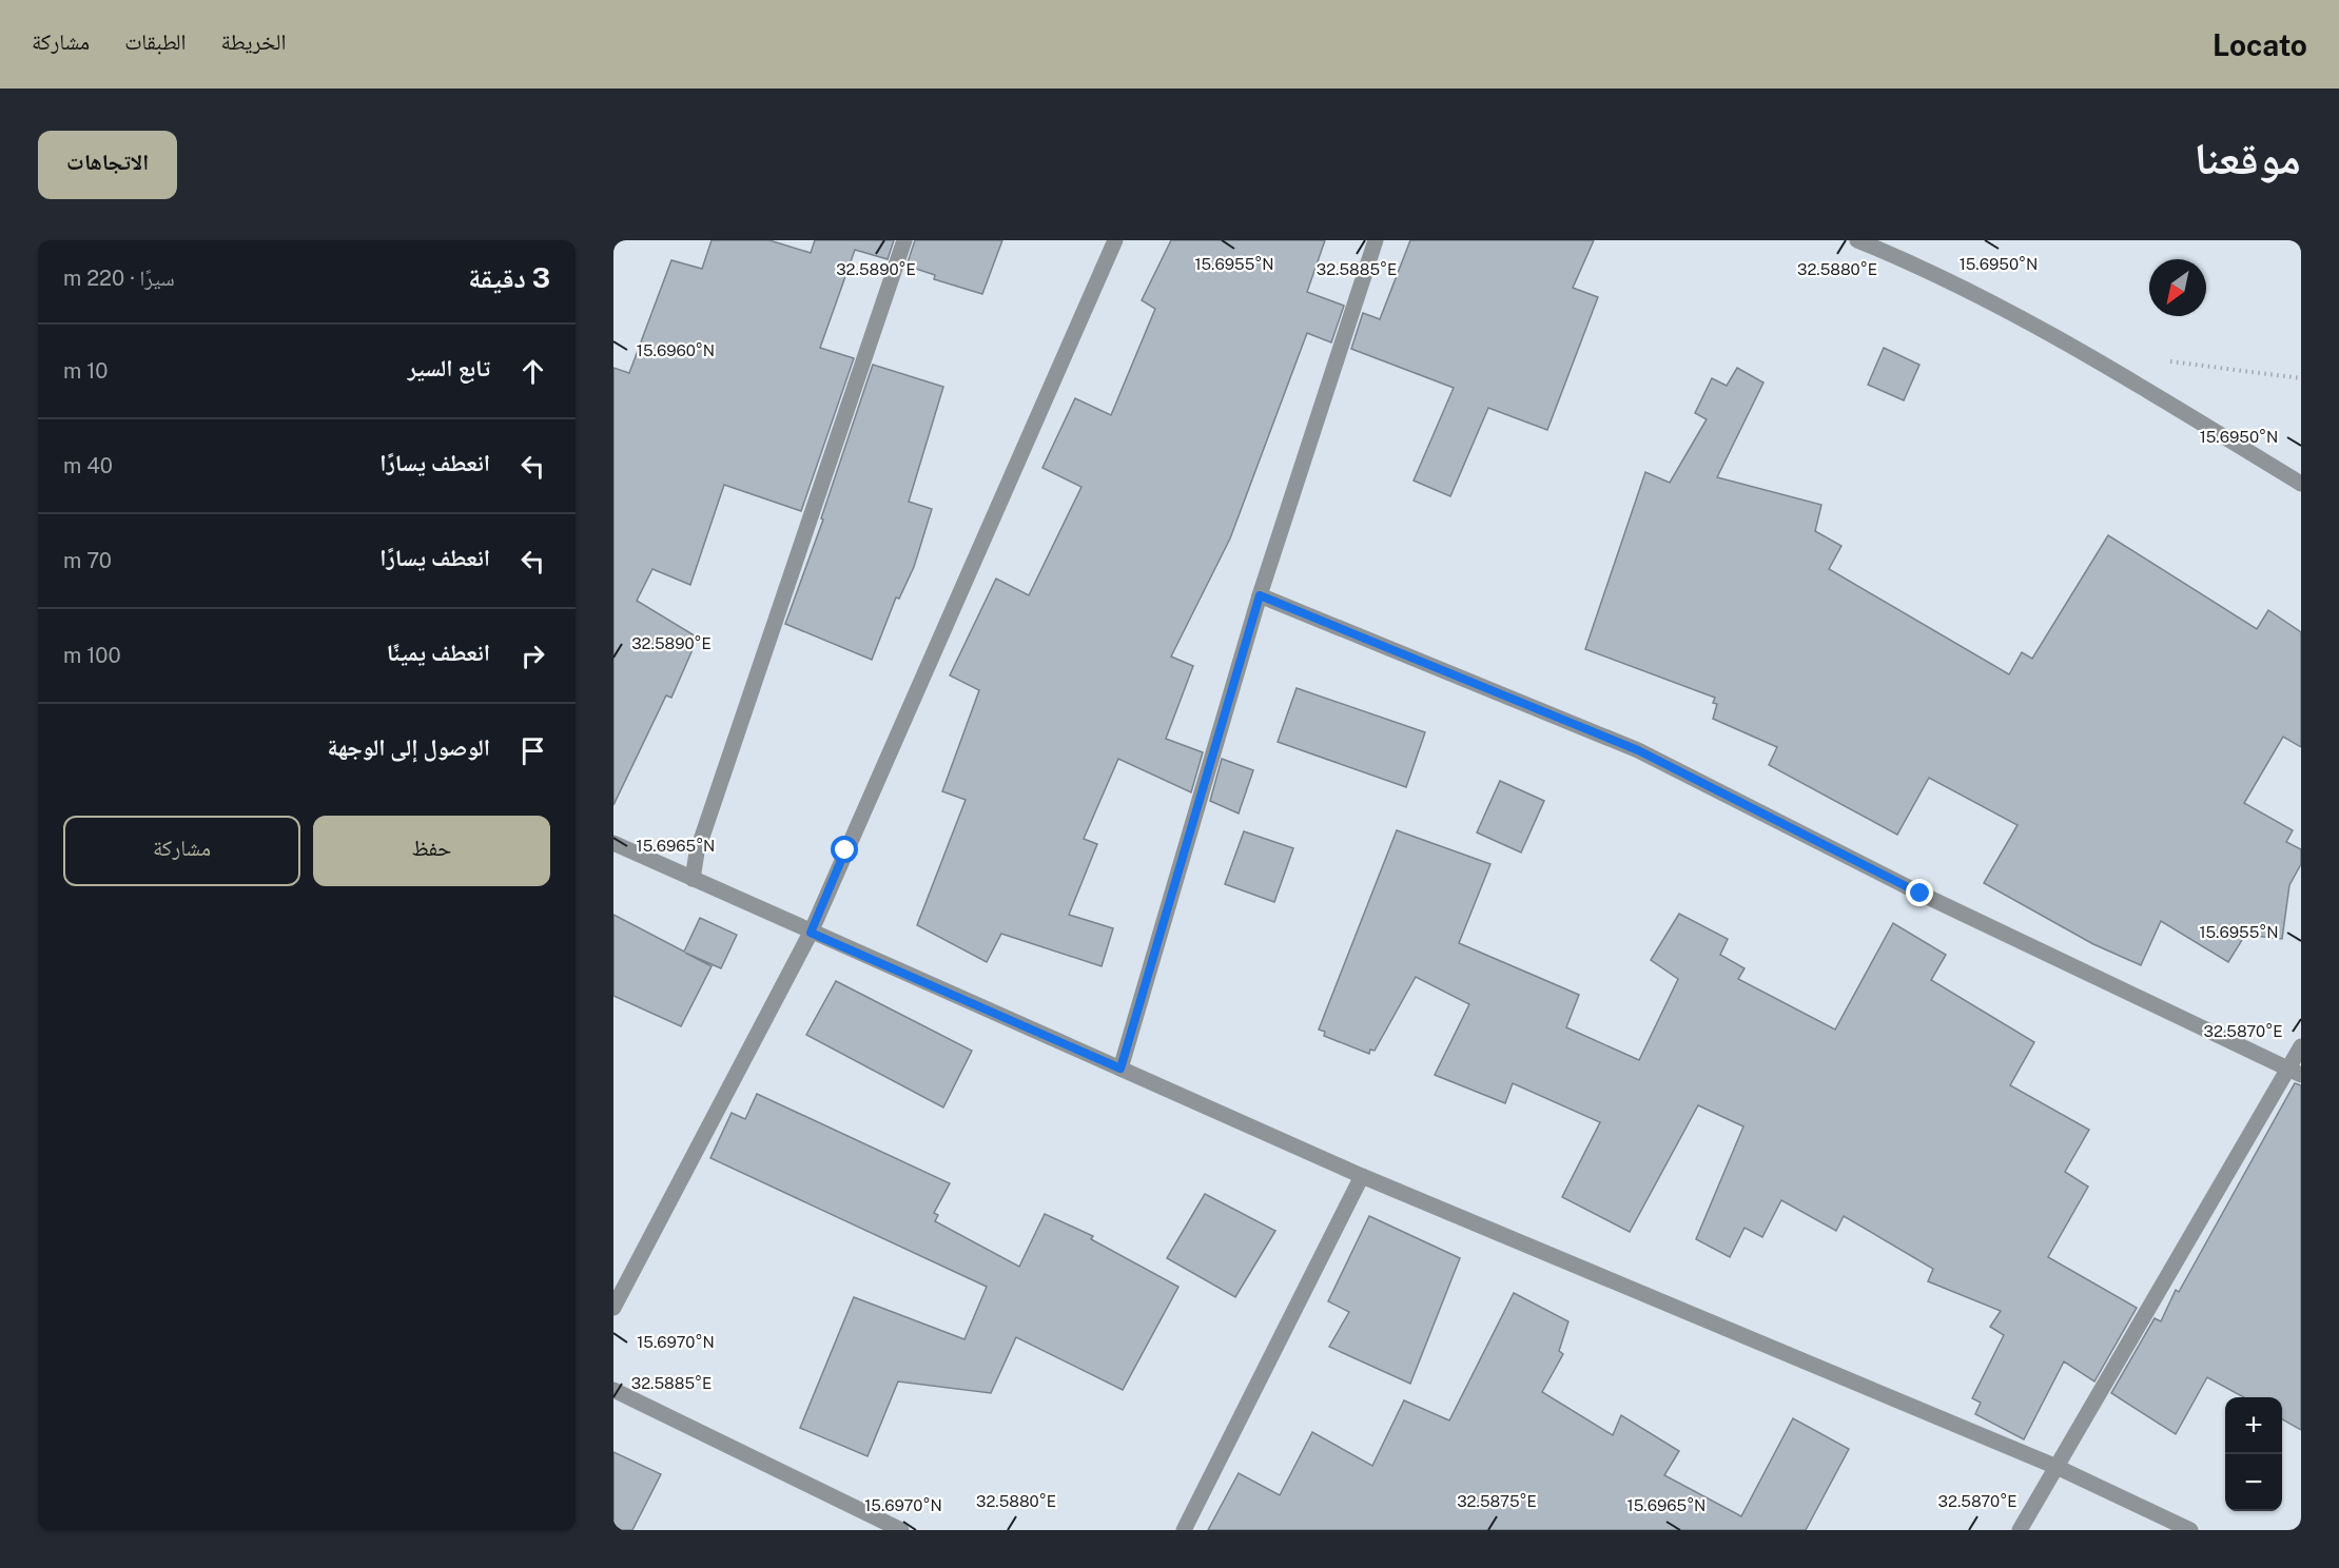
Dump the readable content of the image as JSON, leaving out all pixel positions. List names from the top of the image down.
{
  "north": "bottom left",
  "page": {
    "header": "Locato",
    "nav": ["الخريطة", "الطبقات", "مشاركة"],
    "title": "موقعنا",
    "buttons": [
      "الاتجاهات",
      ["حفظ", "مشاركة"]
    ],
    "heading": ["3 دقيقة", "سيرًا · 220 m"],
    "list": [
      ["تابع السير", "10 m"],
      ["انعطف يسارًا", "40 m"],
      ["انعطف يسارًا", "70 m"],
      ["انعطف يمينًا", "100 m"],
      "الوصول إلى الوجهة"
    ],
    "map_buttons": ["+", "−"]
  },
  "coordinates": [
    "15.6955°N",
    "15.6950°N",
    "32.5890°E",
    "32.5885°E",
    "32.5880°E",
    "15.6960°N",
    "15.6965°N",
    "32.5870°E",
    "15.6970°N",
    "32.5875°E"
  ]
}
